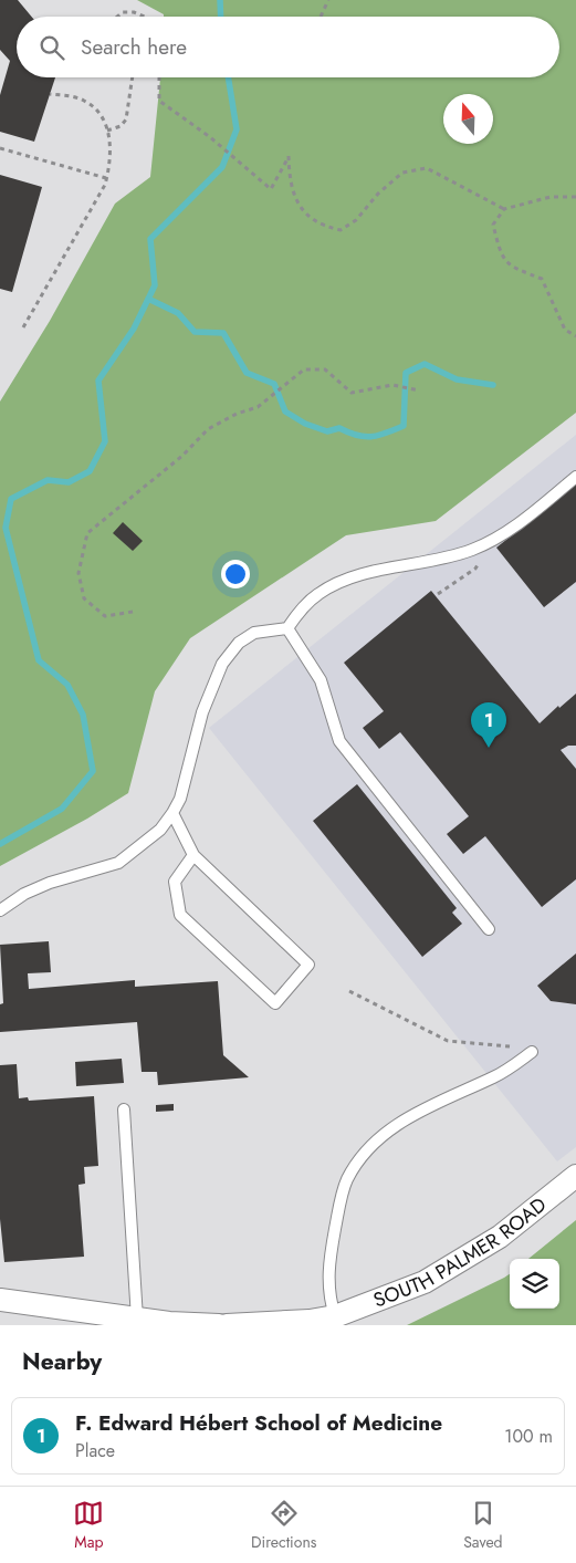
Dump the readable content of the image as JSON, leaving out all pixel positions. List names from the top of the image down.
{
  "streets": {
    "street": ["SOUTH PALMER ROAD"]
  },
  "north": "top",
  "page": {
    "search": "Search here",
    "pins": "1",
    "heading": "Nearby",
    "list": [
      {
        "mark": "1",
        "name": "F. Edward Hébert School of Medicine",
        "note": "Place",
        "value": "100 m"
      }
    ],
    "nav": ["Map", "Directions", "Saved"]
  }
}
